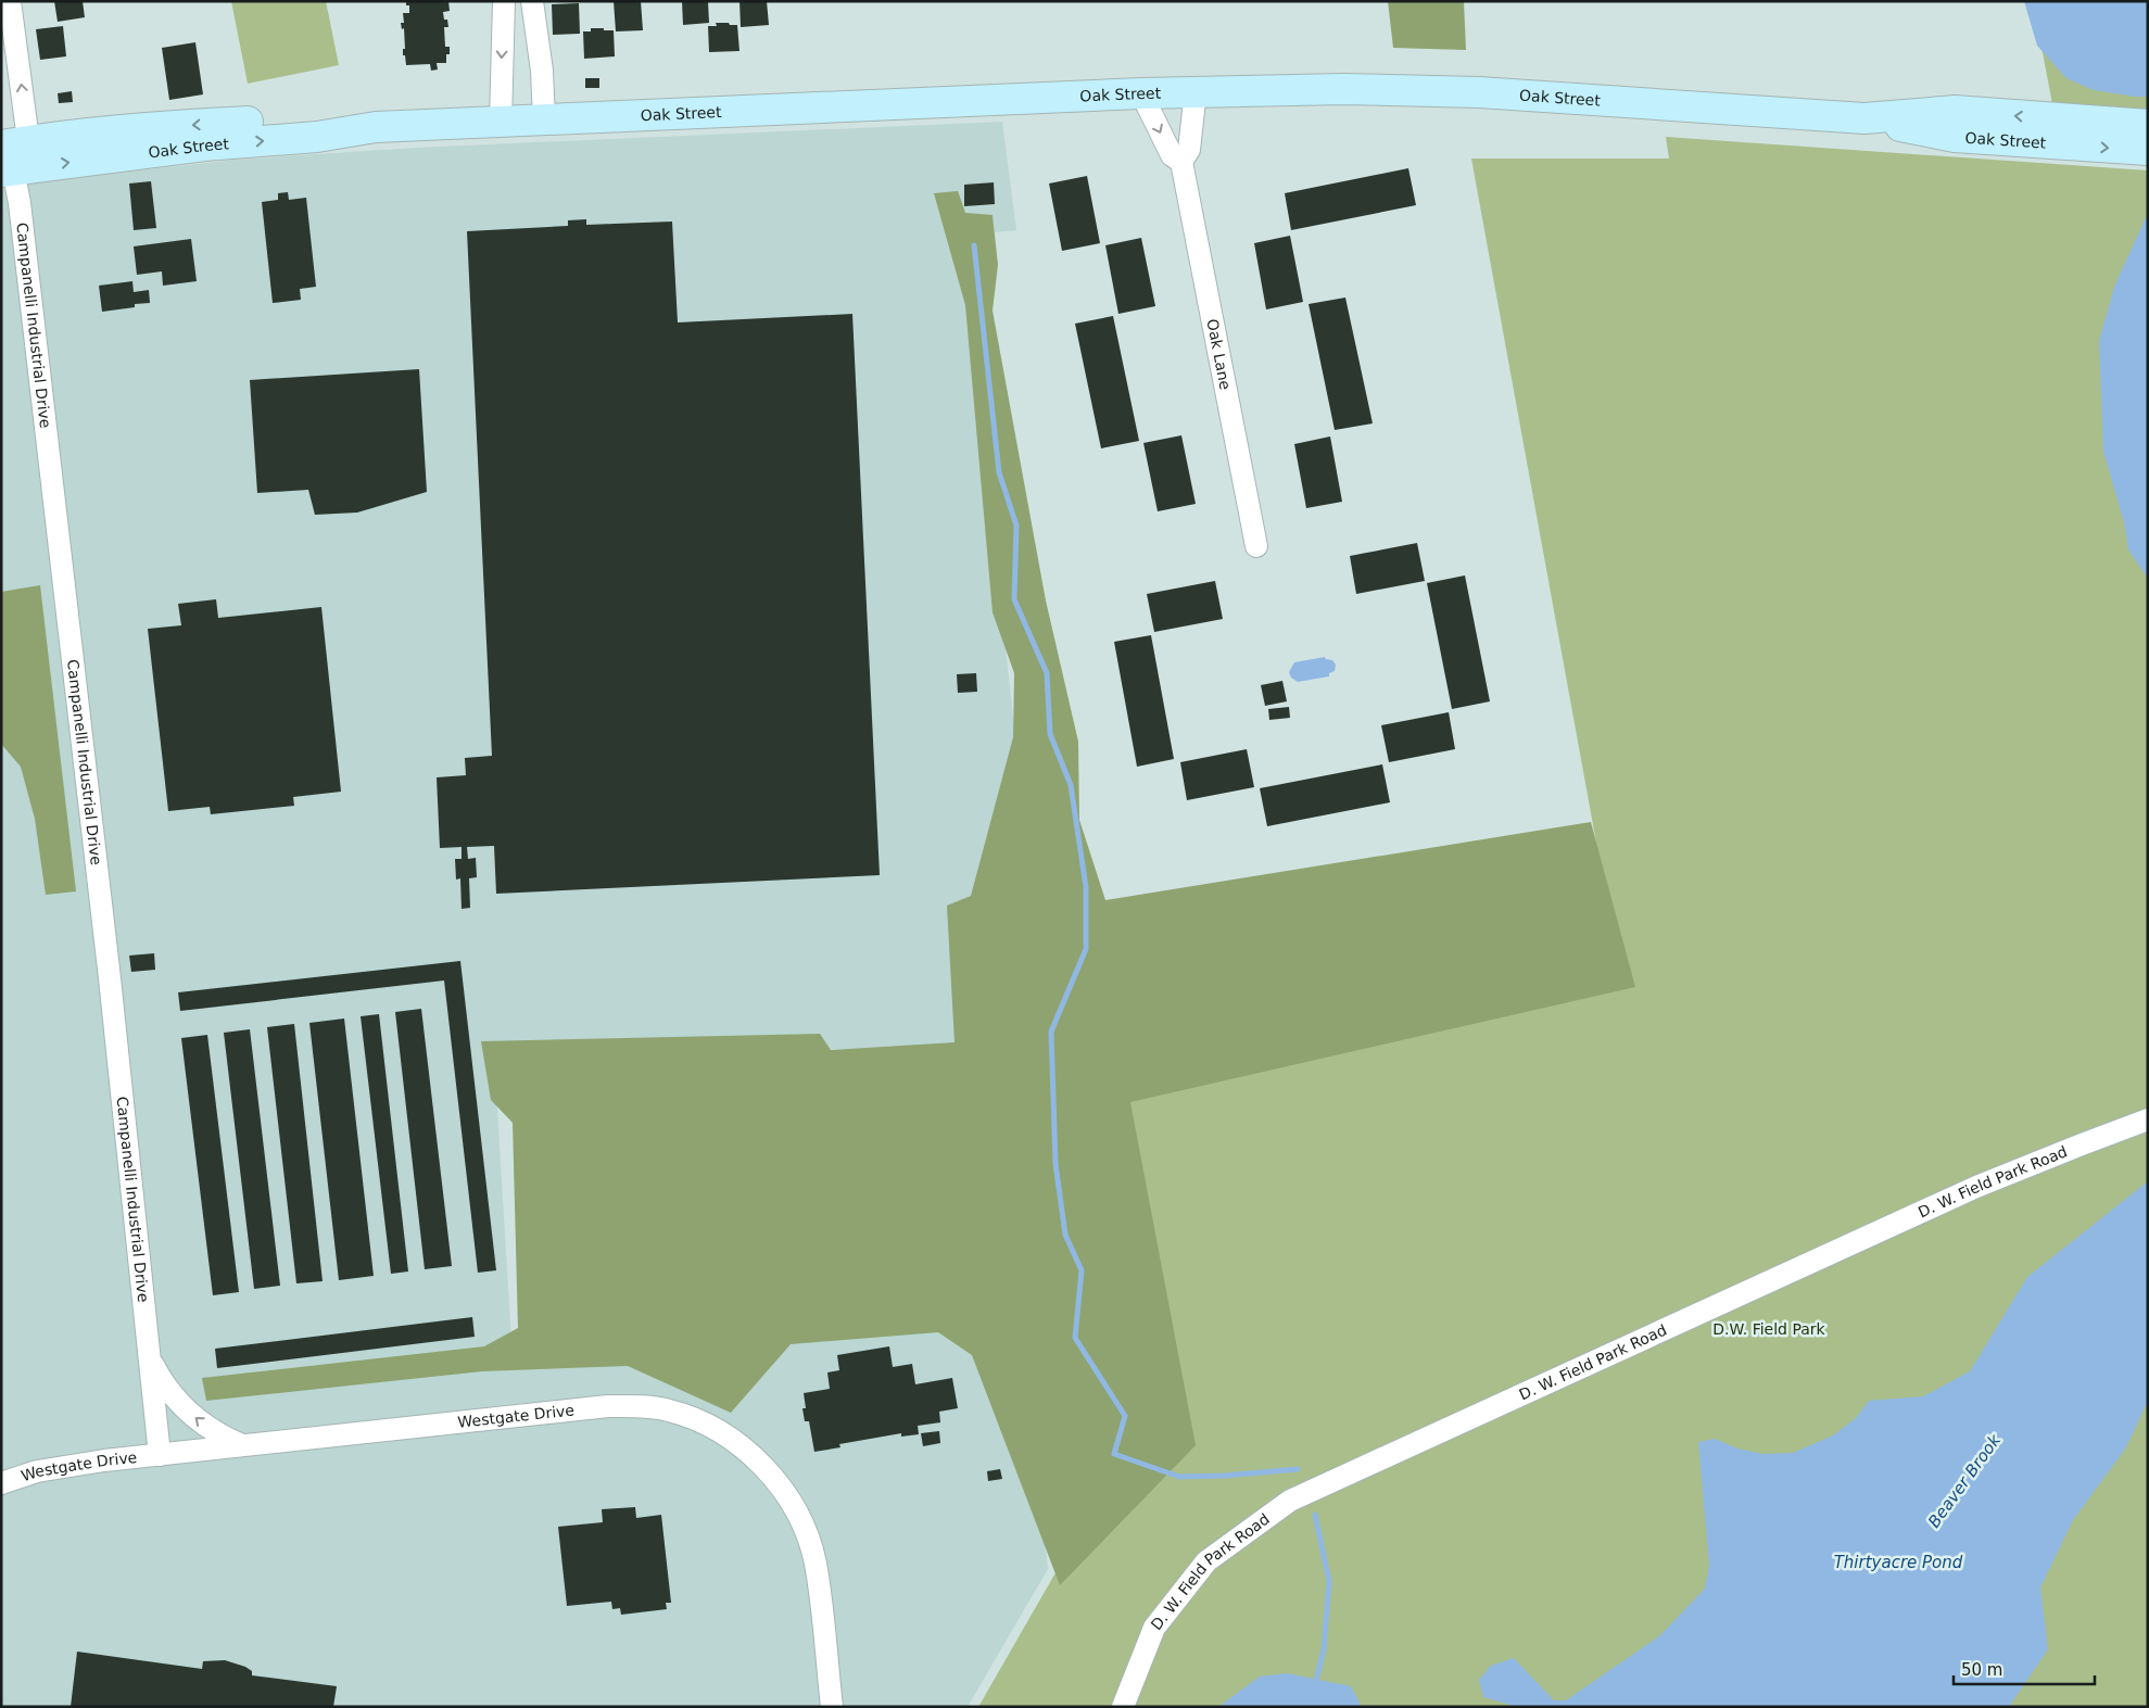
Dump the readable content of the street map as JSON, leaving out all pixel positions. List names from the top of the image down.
{
  "streets": {
    "main road": ["Oak Street"],
    "street": [
      "Campanelli Industrial Drive",
      "Oak Lane",
      "D. W. Field Park Road",
      "Westgate Drive"
    ]
  },
  "crossings": [
    ["Oak Street", "Campanelli Industrial Drive"],
    ["Oak Street", "Oak Lane"],
    ["Campanelli Industrial Drive", "Westgate Drive"]
  ],
  "water": ["Beaver Brook", "Thirtyacre Pond"],
  "parks": ["D.W. Field Park"],
  "scale_bar": "50 m"
}
